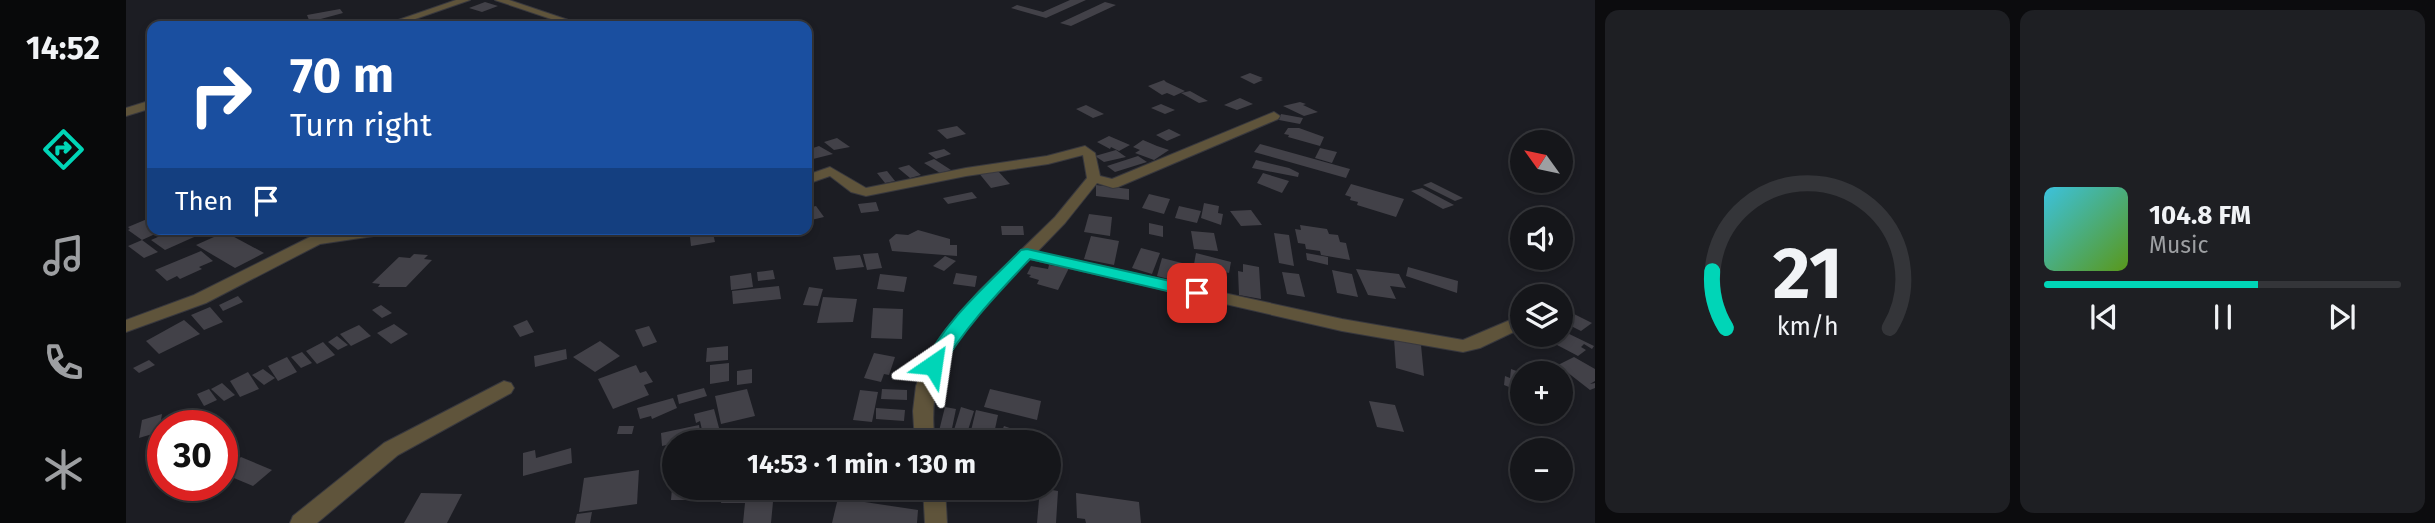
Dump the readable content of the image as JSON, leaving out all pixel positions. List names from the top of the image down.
{
  "north": "top left",
  "page": {
    "tabs": "14:52",
    "turn": ["70 m", "Turn right"],
    "map_buttons": ["+", "−"],
    "then": "Then",
    "song": ["104.8 FM", "Music"],
    "limit": "30",
    "trip": "14:53 · 1 min · 130 m",
    "gauge": ["21", "km/h"]
  }
}
